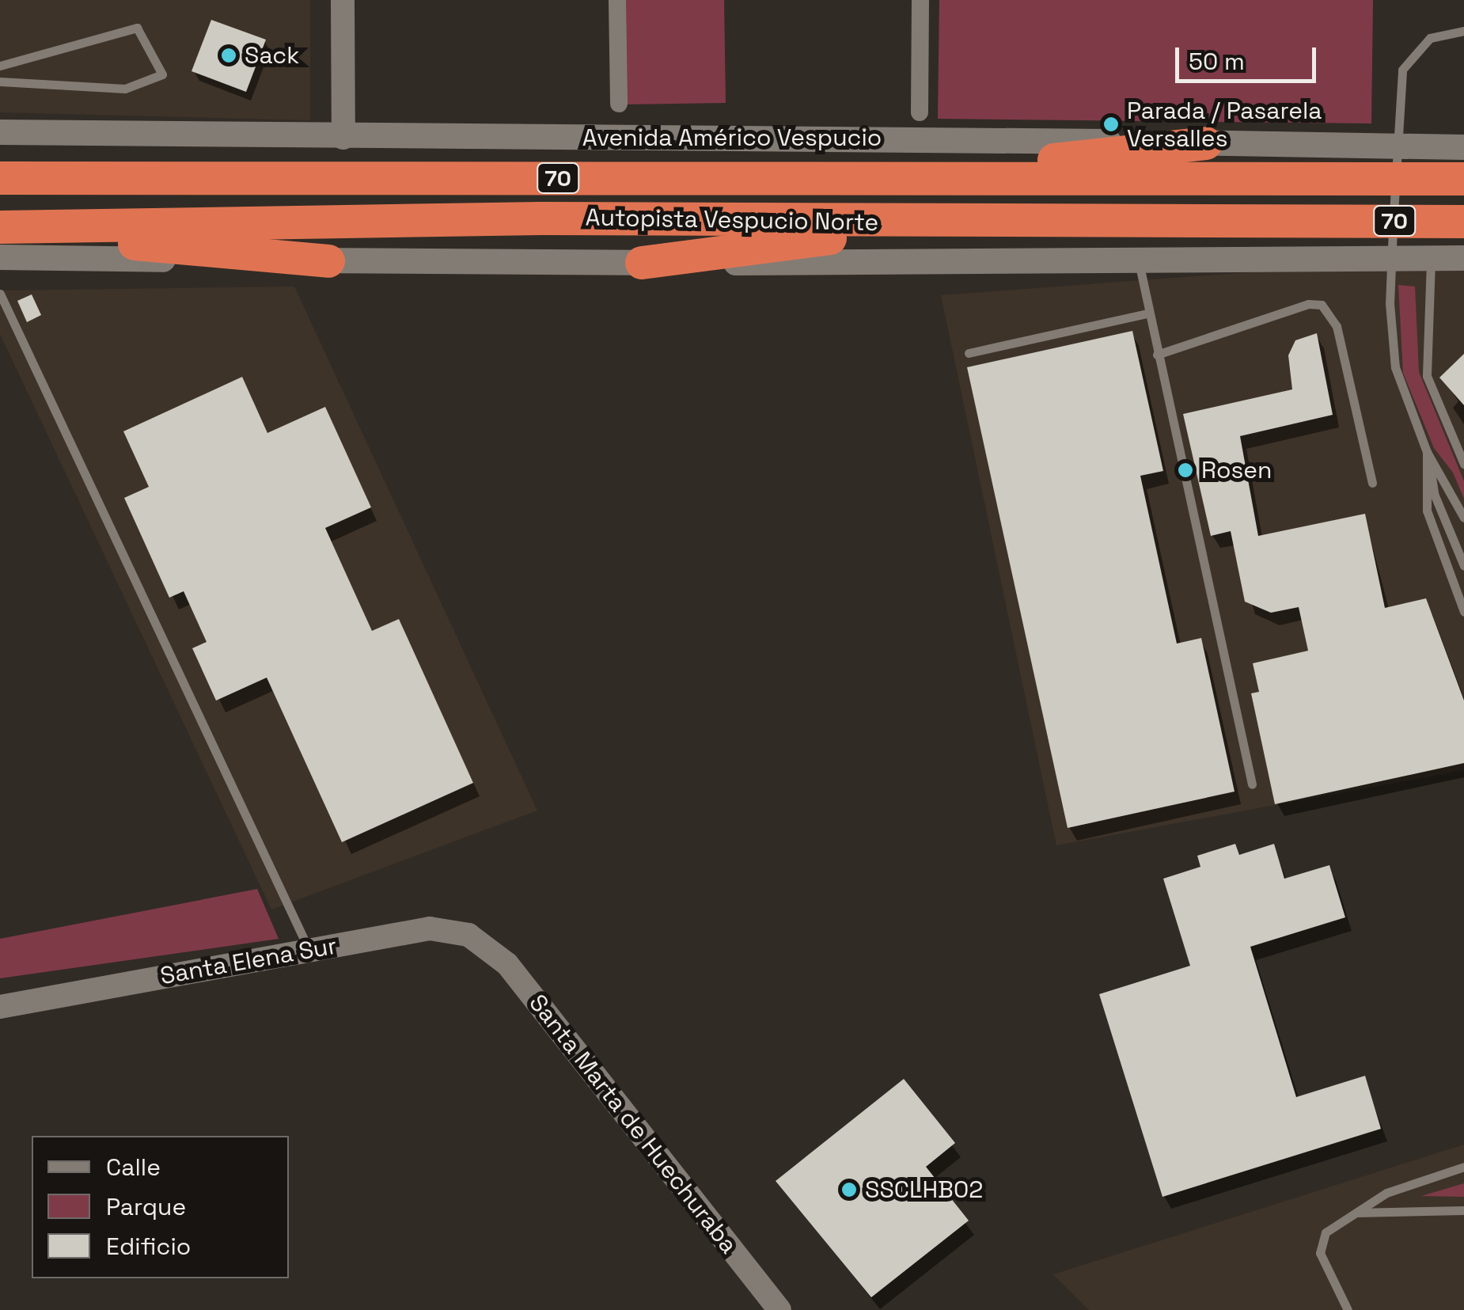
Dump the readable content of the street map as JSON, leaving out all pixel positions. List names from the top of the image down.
{
  "streets": {
    "highway": ["70", "Autopista Vespucio Norte"],
    "main road": ["Avenida Américo Vespucio"],
    "street": ["Santa Elena Sur", "Santa Marta de Huechuraba"]
  },
  "crossings": [
    ["Santa Elena Sur", "Santa Marta de Huechuraba"]
  ],
  "places": [
    "Sack",
    "Parada / Pasarela Versalles",
    "Rosen",
    "SSCLHB02"
  ],
  "legend": ["Calle", "Parque", "Edificio"],
  "scale_bar": "50 m"
}
